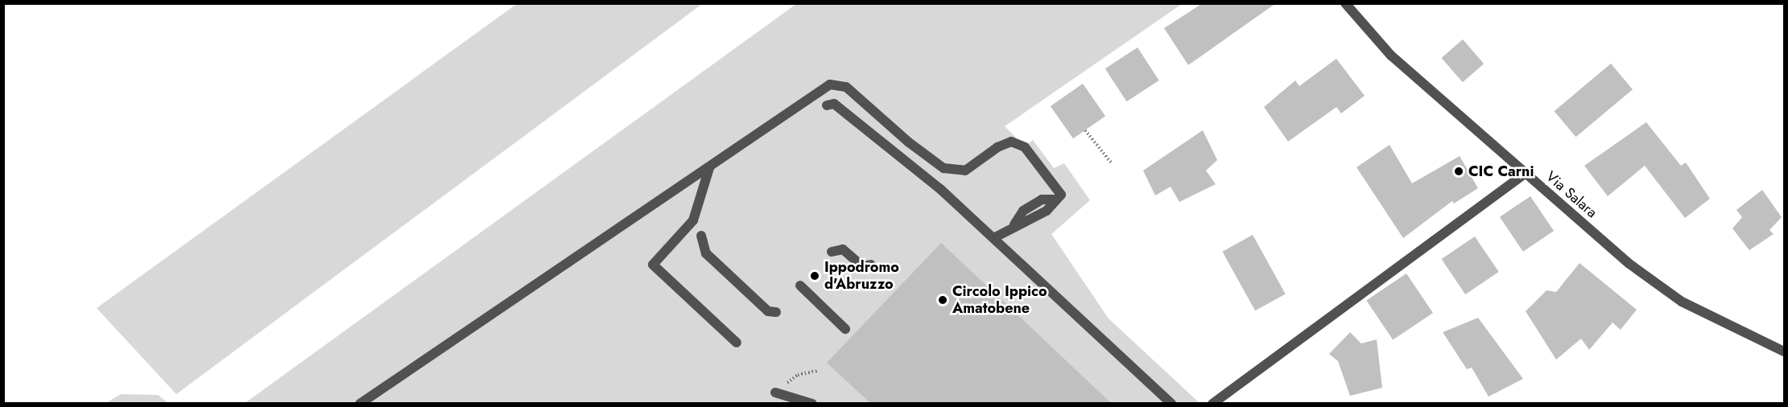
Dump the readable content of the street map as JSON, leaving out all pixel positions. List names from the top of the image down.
{
  "streets": {
    "street": ["Via Salara"]
  },
  "places": ["CIC Carni", "Ippodromo d'Abruzzo", "Circolo Ippico Amatobene"]
}
